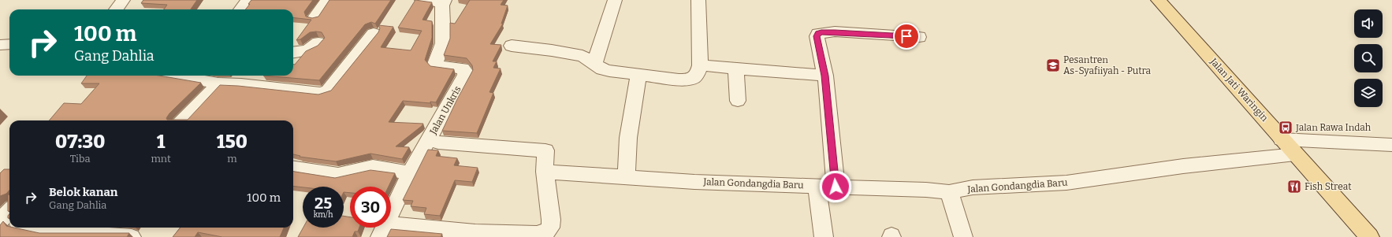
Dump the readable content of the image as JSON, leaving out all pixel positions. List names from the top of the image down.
{
  "streets": {
    "main road": ["Jalan Jati Waringin"],
    "street": ["Jalan Unkris", "Jalan Gondangdia Baru"]
  },
  "crossings": [
    ["Jalan Jati Waringin", "Jalan Gondangdia Baru"]
  ],
  "places": {
    "school or university": ["Pesantren As-Syafiiyah - Putra"],
    "bus stop": ["Jalan Rawa Indah"],
    "restaurant": ["Fish Streat"]
  },
  "page": {
    "turn": ["100 m", "Gang Dahlia"],
    "eta": [
      "07:30",
      "Tiba",
      "1",
      "mnt",
      "150",
      "m"
    ],
    "list": [
      {
        "name": "Belok kanan",
        "note": "Gang Dahlia",
        "value": "100 m"
      }
    ],
    "speed": "25 km/h",
    "limit": "30"
  }
}
